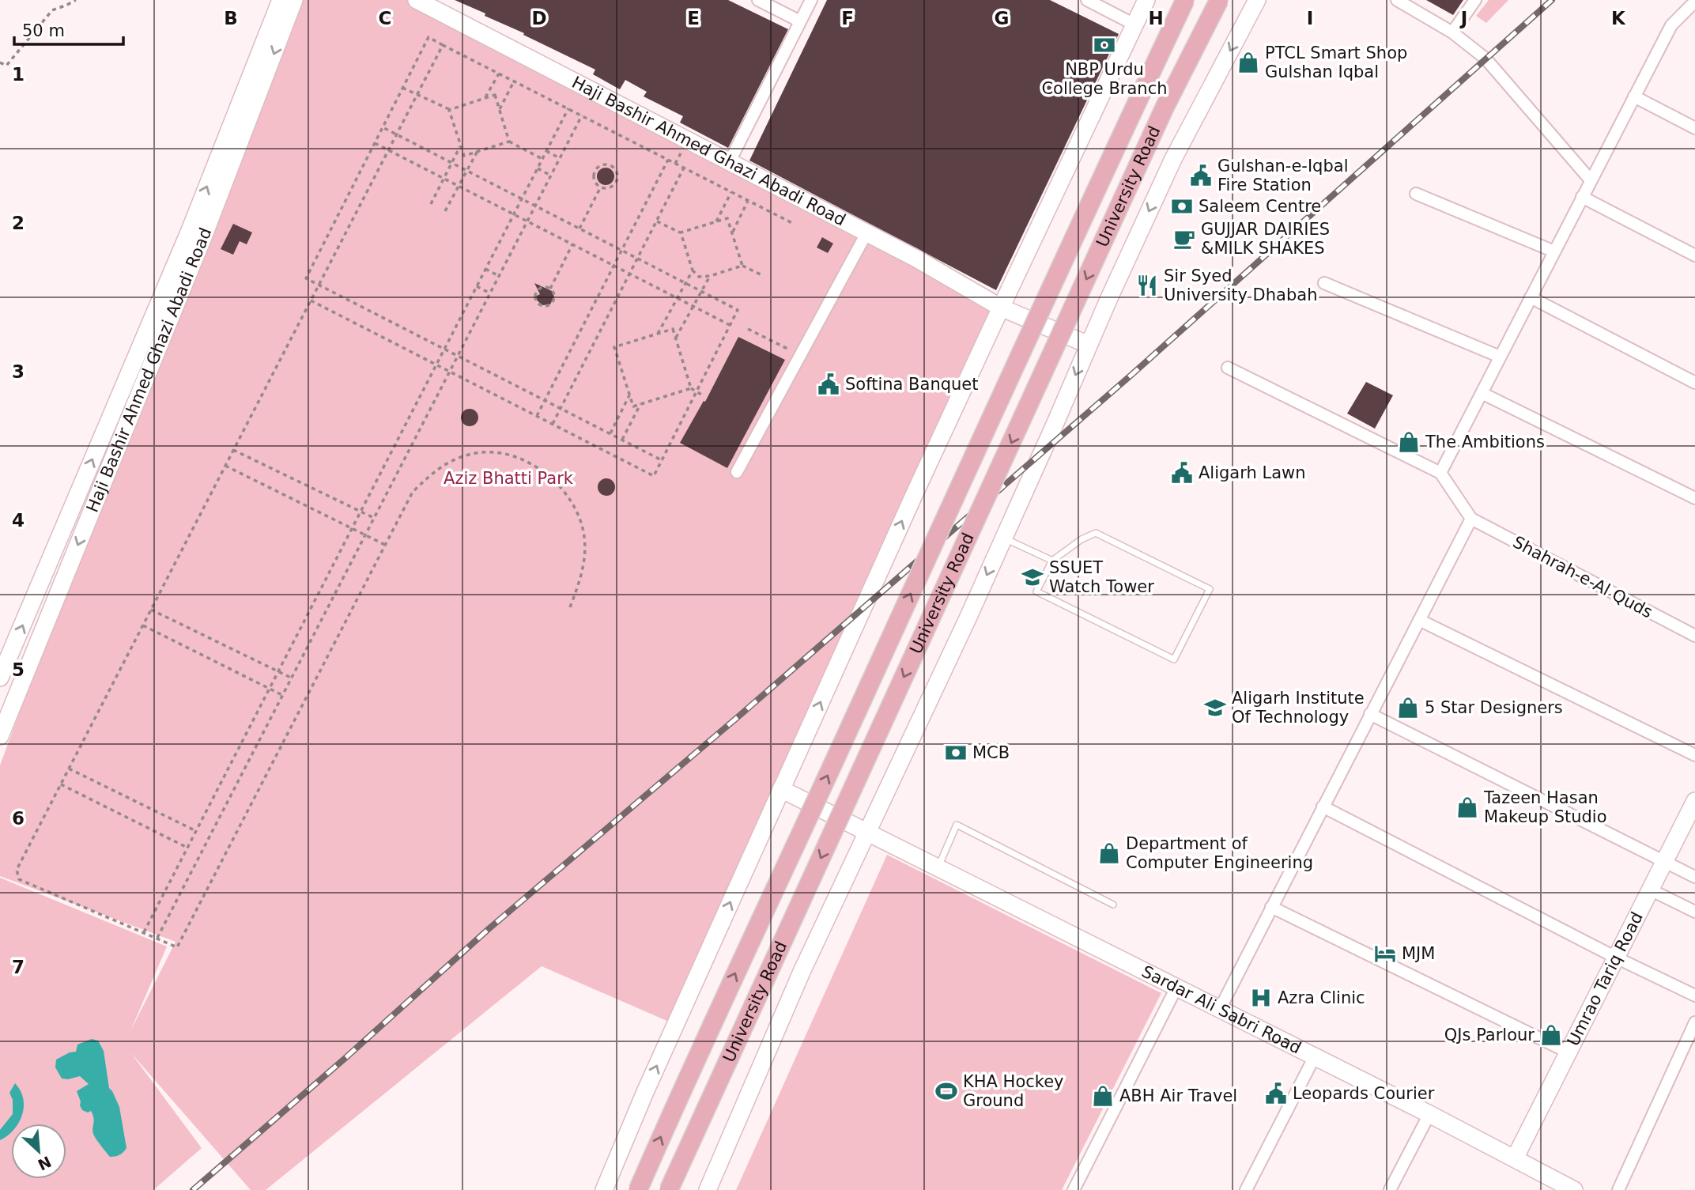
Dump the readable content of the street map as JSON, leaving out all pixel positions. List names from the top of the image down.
{
  "streets": {
    "main road": ["University Road"],
    "street": [
      "Haji Bashir Ahmed Ghazi Abadi Road",
      "Shahrah-e-Al Quds",
      "Umrao Tariq Road",
      "Sardar Ali Sabri Road"
    ]
  },
  "crossings": [
    ["Umrao Tariq Road", "Sardar Ali Sabri Road"]
  ],
  "parks": ["Aziz Bhatti Park"],
  "places": {
    "bank": ["NBP Urdu College Branch", "Saleem Centre", "MCB"],
    "shop": [
      "PTCL Smart Shop Gulshan Iqbal",
      "The Ambitions",
      "5 Star Designers",
      "Tazeen Hasan Makeup Studio",
      "Department of Computer Engineering",
      "QJs Parlour",
      "ABH Air Travel"
    ],
    "public building": [
      "Gulshan-e-Iqbal Fire Station",
      "Softina Banquet",
      "Aligarh Lawn",
      "Leopards Courier"
    ],
    "cafe": ["GUJJAR DAIRIES &MILK SHAKES"],
    "restaurant": ["Sir Syed University Dhabah"],
    "school or university": ["SSUET Watch Tower", "Aligarh Institute Of Technology"],
    "hotel": ["MJM"],
    "hospital": ["Azra Clinic"],
    "sports": ["KHA Hockey Ground"]
  },
  "scale_bar": "50 m",
  "north": "bottom right",
  "grid": {
    "columns": [
      "B",
      "C",
      "D",
      "E",
      "F",
      "G",
      "H",
      "I",
      "J",
      "K"
    ],
    "rows": [
      "1",
      "2",
      "3",
      "4",
      "5",
      "6",
      "7"
    ]
  }
}
